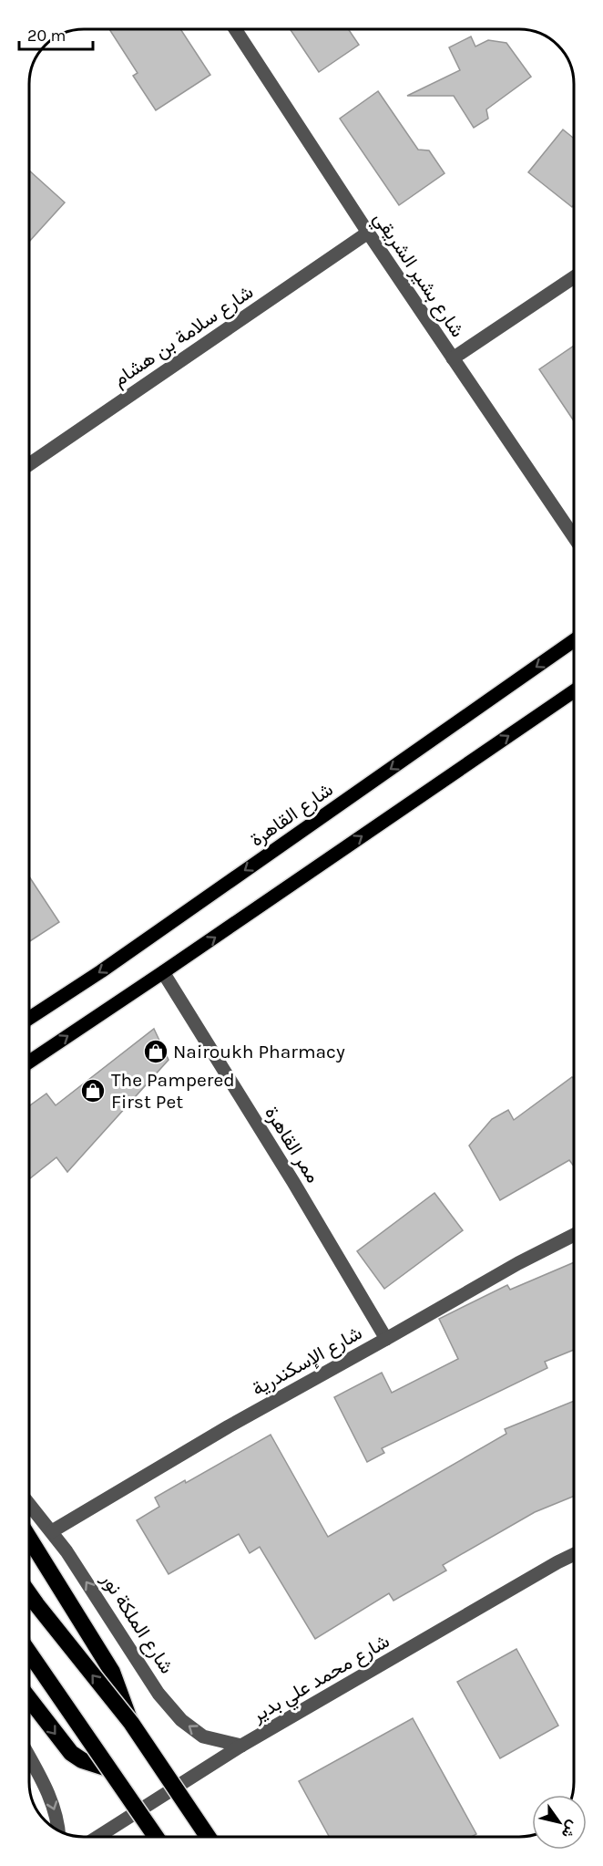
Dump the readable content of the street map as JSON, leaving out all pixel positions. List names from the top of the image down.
{
  "streets": {
    "main road": ["شارع القاهرة"],
    "street": [
      "شارع بشير الشريقي",
      "شارع سلامة بن هشام",
      "ممر القاهرة",
      "شارع الإسكندرية",
      "شارع الملكة نور",
      "شارع محمد علي بدير"
    ]
  },
  "crossings": [
    ["شارع بشير الشريقي", "شارع سلامة بن هشام"],
    ["ممر القاهرة", "شارع الإسكندرية"],
    ["شارع الإسكندرية", "شارع الملكة نور"],
    ["شارع الملكة نور", "شارع محمد علي بدير"]
  ],
  "one_way": ["شارع الملكة نور"],
  "places": {
    "shop": ["Nairoukh Pharmacy", "The Pampered First Pet"]
  },
  "scale_bar": "20 m",
  "north": "bottom right"
}
